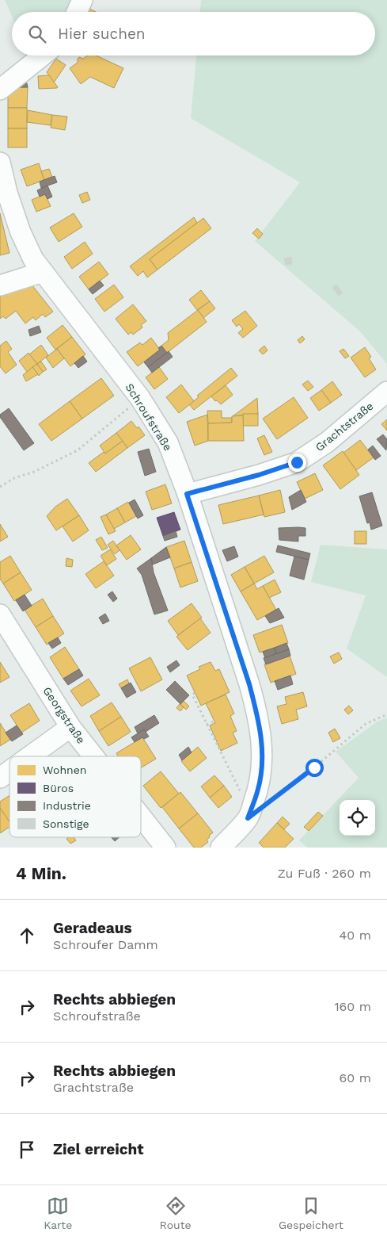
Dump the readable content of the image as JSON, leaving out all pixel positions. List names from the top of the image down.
{
  "streets": {
    "street": ["Schroufstraße", "Grachtstraße", "Georgstraße"]
  },
  "crossings": [
    ["Schroufstraße", "Grachtstraße"]
  ],
  "legend": [
    "Wohnen",
    "Büros",
    "Industrie",
    "Sonstige"
  ],
  "page": {
    "search": "Hier suchen",
    "heading": ["4 Min.", "Zu Fuß · 260 m"],
    "list": [
      ["Geradeaus", "Schroufer Damm", "40 m"],
      ["Rechts abbiegen", "Schroufstraße", "160 m"],
      ["Rechts abbiegen", "Grachtstraße", "60 m"],
      "Ziel erreicht"
    ],
    "nav": ["Karte", "Route", "Gespeichert"]
  }
}
